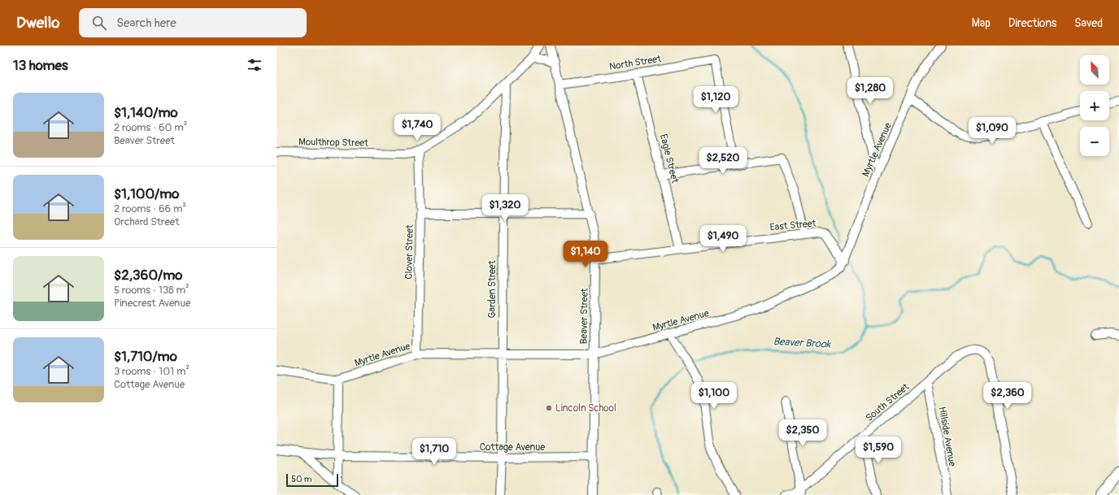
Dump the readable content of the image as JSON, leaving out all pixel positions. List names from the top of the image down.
{
  "streets": {
    "street": [
      "North Street",
      "Moulthrop Street",
      "Myrtle Avenue",
      "Eagle Street",
      "East Street",
      "Clover Street",
      "Garden Street",
      "Beaver Street",
      "South Street",
      "Hillside Avenue",
      "Cottage Avenue"
    ]
  },
  "crossings": [
    ["North Street", "Eagle Street"],
    ["North Street", "Beaver Street"],
    ["Moulthrop Street", "Clover Street"],
    ["Moulthrop Street", "Garden Street"],
    ["Myrtle Avenue", "East Street"],
    ["Myrtle Avenue", "Clover Street"],
    ["Myrtle Avenue", "Garden Street"],
    ["Myrtle Avenue", "Beaver Street"],
    ["Eagle Street", "East Street"],
    ["East Street", "Beaver Street"],
    ["Garden Street", "Cottage Avenue"],
    ["Beaver Street", "Cottage Avenue"],
    ["South Street", "Hillside Avenue"]
  ],
  "water": ["Beaver Brook"],
  "places": ["Lincoln School"],
  "scale_bar": "50 m",
  "north": "top left",
  "page": {
    "header": "Dwello",
    "search": "Search here",
    "nav": ["Map", "Directions", "Saved"],
    "heading": "13 homes",
    "map_buttons": ["+", "−"],
    "price": [
      "$1,280",
      "$1,120",
      "$1,740",
      "$1,090",
      "$2,520",
      "$1,320",
      "$1,490",
      "$1,140",
      "$1,100",
      "$2,360",
      "$2,350",
      "$1,590",
      "$1,710"
    ],
    "list": [
      {
        "name": "$1,140/mo",
        "note": "2 rooms · 60 m² · Beaver Street"
      },
      {
        "name": "$1,100/mo",
        "note": "2 rooms · 66 m² · Orchard Street"
      },
      {
        "name": "$2,360/mo",
        "note": "5 rooms · 138 m² · Pinecrest Avenue"
      },
      {
        "name": "$1,710/mo",
        "note": "3 rooms · 101 m² · Cottage Avenue"
      }
    ],
    "scale": "50 m"
  }
}
